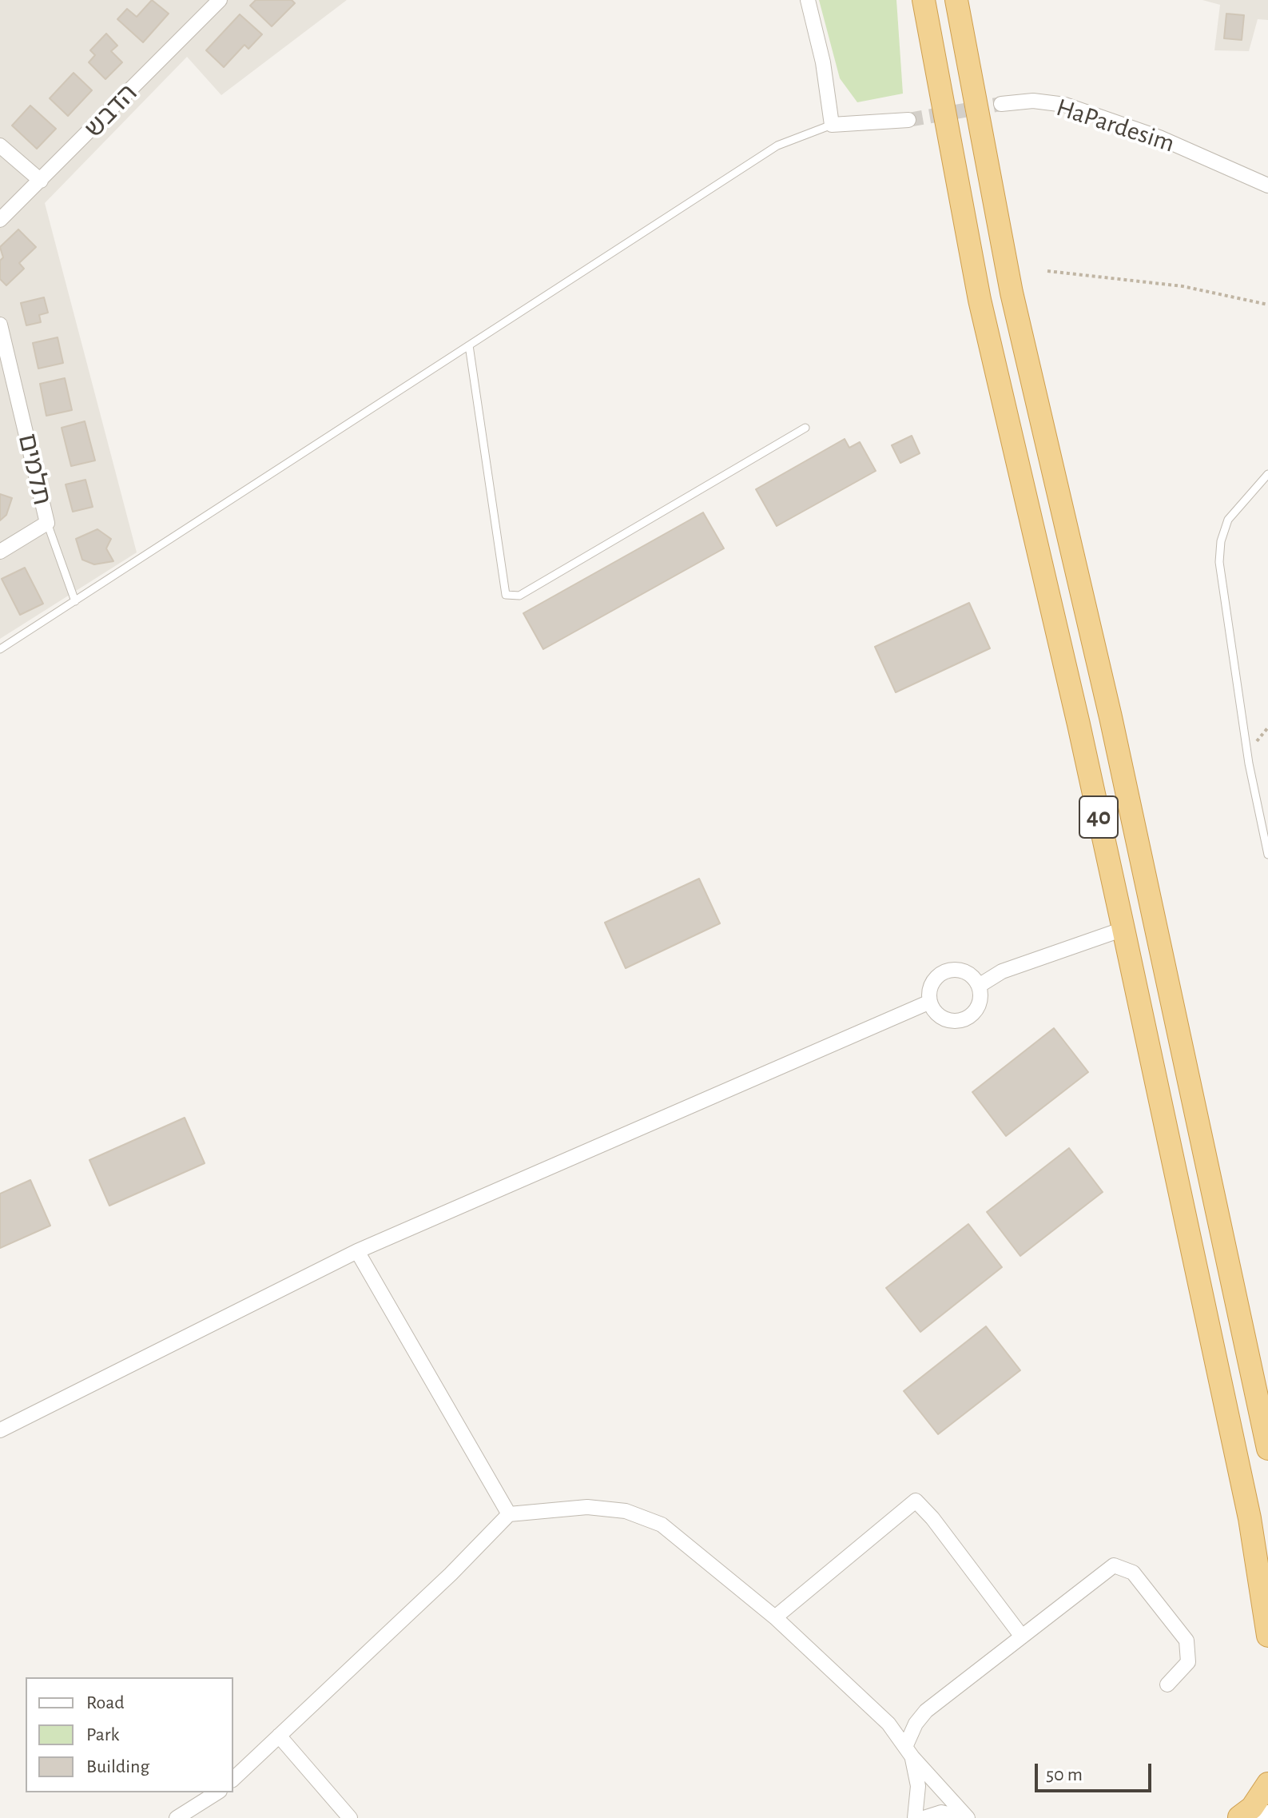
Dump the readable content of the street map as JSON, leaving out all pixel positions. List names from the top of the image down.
{
  "streets": {
    "highway": ["40"],
    "street": ["הדבש", "HaPardesim", "תלמים"]
  },
  "legend": ["Road", "Park", "Building"],
  "scale_bar": "50 m"
}
